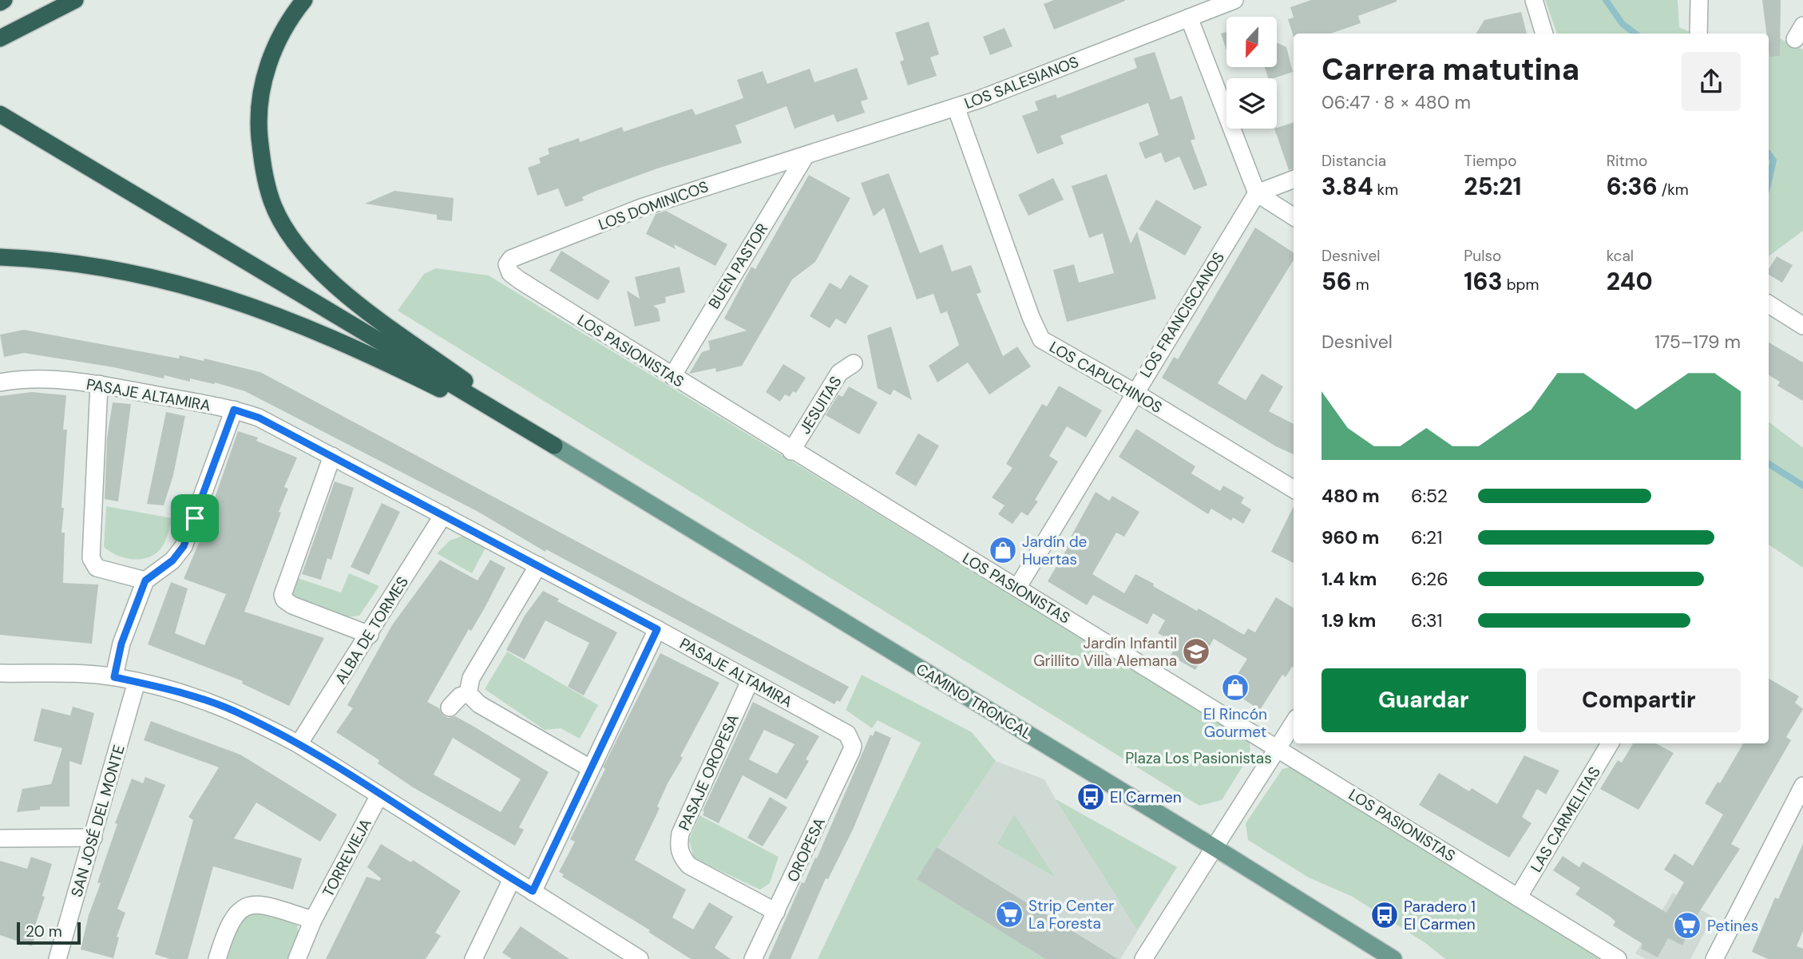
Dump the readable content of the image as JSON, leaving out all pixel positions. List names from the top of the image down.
{
  "streets": {
    "main road": ["CAMINO TRONCAL"],
    "street": [
      "LOS SALESIANOS",
      "LOS DOMINICOS",
      "BUEN PASTOR",
      "LOS FRANCISCANOS",
      "LOS PASIONISTAS",
      "LOS CAPUCHINOS",
      "PASAJE ALTAMIRA",
      "JESUITAS",
      "ALBA DE TORMES",
      "PASAJE OROPESA",
      "LAS CARMELITAS",
      "SAN JOSÉ DEL MONTE",
      "OROPESA",
      "TORREVIEJA"
    ]
  },
  "crossings": [
    ["LOS SALESIANOS", "LOS DOMINICOS"],
    ["LOS SALESIANOS", "BUEN PASTOR"],
    ["LOS SALESIANOS", "LOS CAPUCHINOS"],
    ["LOS DOMINICOS", "BUEN PASTOR"],
    ["LOS DOMINICOS", "LOS PASIONISTAS"],
    ["BUEN PASTOR", "LOS PASIONISTAS"],
    ["LOS FRANCISCANOS", "LOS PASIONISTAS"],
    ["LOS FRANCISCANOS", "LOS CAPUCHINOS"],
    ["LOS PASIONISTAS", "JESUITAS"],
    ["LOS PASIONISTAS", "LAS CARMELITAS"],
    ["PASAJE ALTAMIRA", "ALBA DE TORMES"],
    ["PASAJE ALTAMIRA", "PASAJE OROPESA"],
    ["PASAJE ALTAMIRA", "OROPESA"],
    ["PASAJE OROPESA", "OROPESA"]
  ],
  "parks": ["Plaza Los Pasionistas"],
  "places": {
    "shop": ["Jardín de Huertas", "El Rincón Gourmet"],
    "school or university": ["Jardín Infantil Grillito Villa Alemana"],
    "bus stop": ["El Carmen", "Paradero 1 El Carmen"],
    "supermarket": ["Strip Center La Foresta", "Petines"]
  },
  "scale_bar": "20 m",
  "north": "bottom",
  "page": {
    "heading": ["Carrera matutina", "06:47 · 8 × 480 m"],
    "stats": [
      ["Distancia", "3.84 km"],
      ["Tiempo", "25:21"],
      ["Ritmo", "6:36 /km"],
      ["Desnivel", "56 m"],
      ["Pulso", "163 bpm"],
      ["kcal", "240"]
    ],
    "chart": ["Desnivel", "175–179 m"],
    "list": [
      {
        "name": "480 m",
        "note": "6:52"
      },
      {
        "name": "960 m",
        "note": "6:21"
      },
      {
        "name": "1.4 km",
        "note": "6:26"
      },
      {
        "name": "1.9 km",
        "note": "6:31"
      }
    ],
    "buttons": ["Guardar", "Compartir"],
    "scale": "20 m"
  }
}
